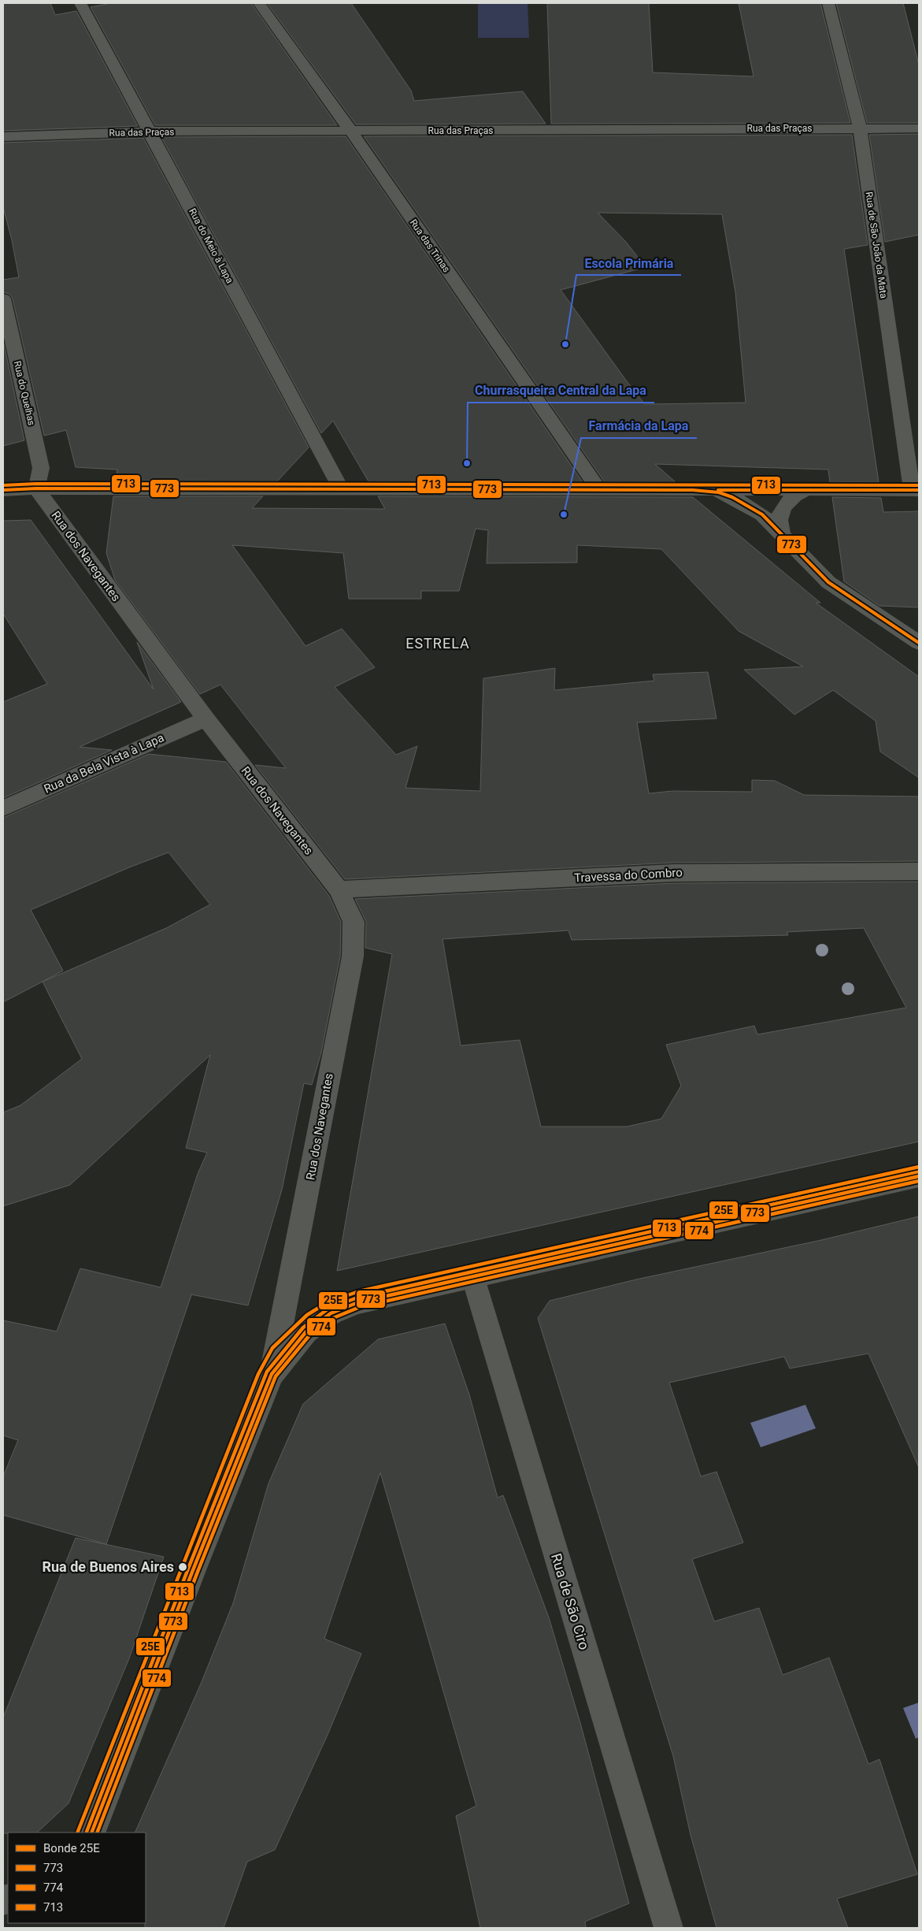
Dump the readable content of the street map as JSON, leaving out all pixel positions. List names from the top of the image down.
{
  "streets": {
    "street": [
      "Rua das Praças",
      "Rua de São João da Mata",
      "Rua do Meio à Lapa",
      "Rua das Trinas",
      "Rua do Quelhas",
      "Rua dos Navegantes",
      "Rua da Bela Vista à Lapa",
      "Travessa do Combro",
      "Rua de São Ciro"
    ]
  },
  "crossings": [
    ["Rua das Praças", "Rua de São João da Mata"],
    ["Rua das Praças", "Rua do Meio à Lapa"],
    ["Rua das Praças", "Rua das Trinas"],
    ["Rua do Quelhas", "Rua dos Navegantes"],
    ["Rua dos Navegantes", "Rua da Bela Vista à Lapa"],
    ["Rua dos Navegantes", "Travessa do Combro"]
  ],
  "districts": ["ESTRELA"],
  "places": [
    "Escola Primária",
    "Churrasqueira Central da Lapa",
    "Farmácia da Lapa",
    "Rua de Buenos Aires"
  ],
  "lines": [
    "transit line 713",
    "transit line 773",
    "tram line 25E",
    "transit line 774"
  ],
  "legend": [
    "Bonde 25E",
    "773",
    "774",
    "713"
  ]
}
